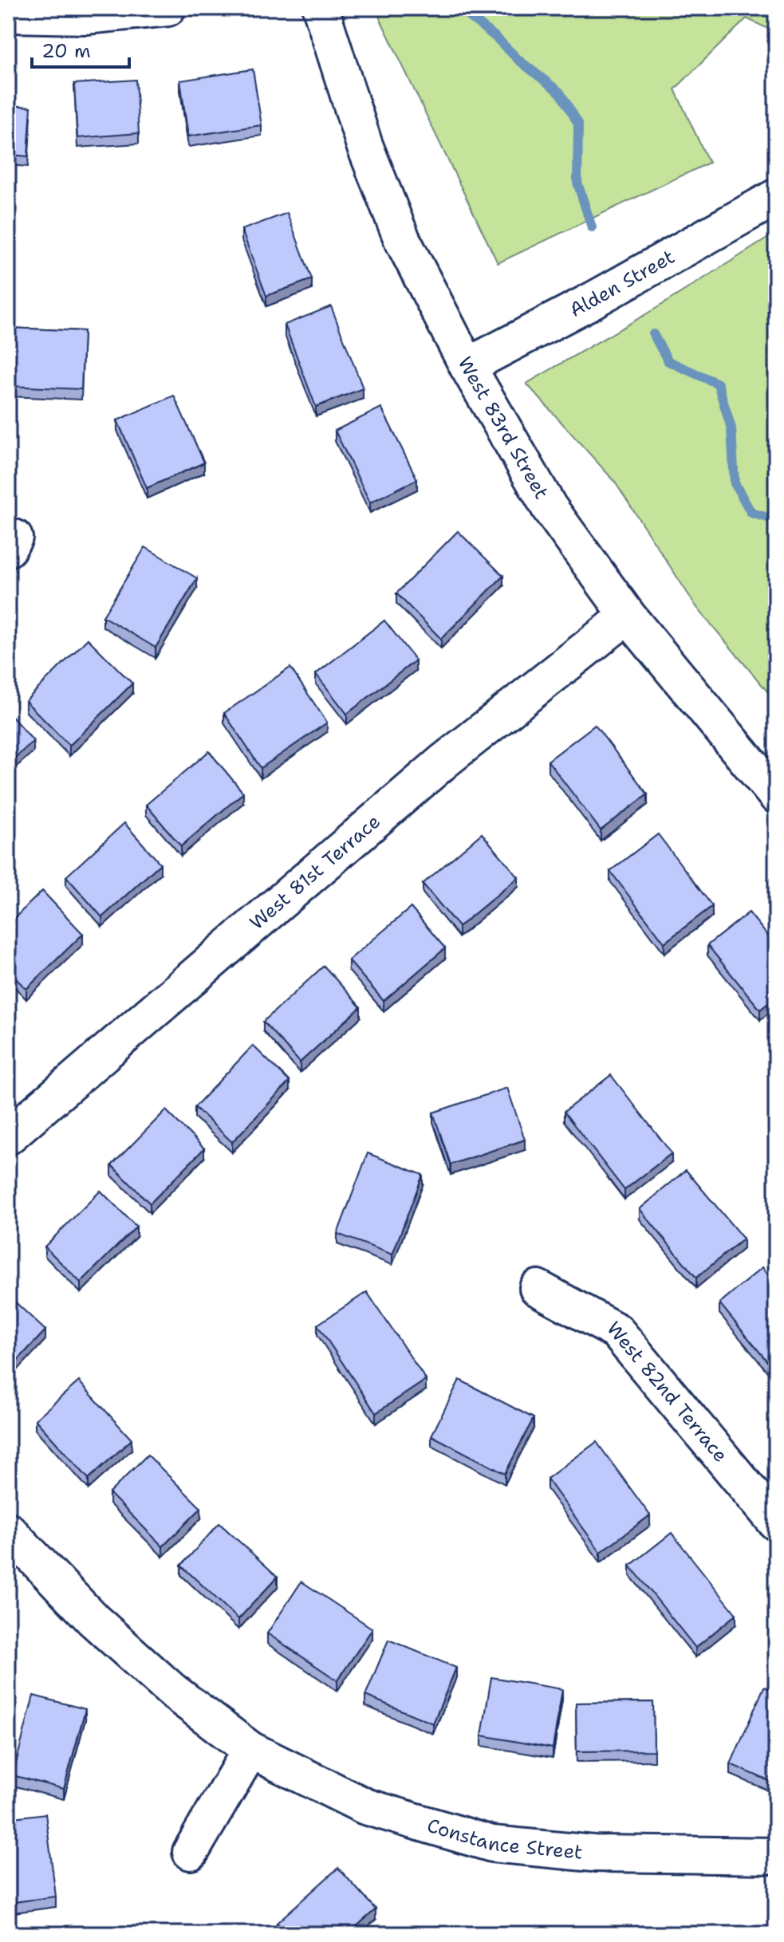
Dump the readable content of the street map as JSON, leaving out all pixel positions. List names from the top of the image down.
{
  "streets": {
    "street": [
      "Alden Street",
      "West 83rd Street",
      "West 81st Terrace",
      "West 82nd Terrace",
      "Constance Street"
    ]
  },
  "crossings": [
    ["Alden Street", "West 83rd Street"],
    ["West 83rd Street", "West 81st Terrace"]
  ],
  "scale_bar": "20 m"
}
